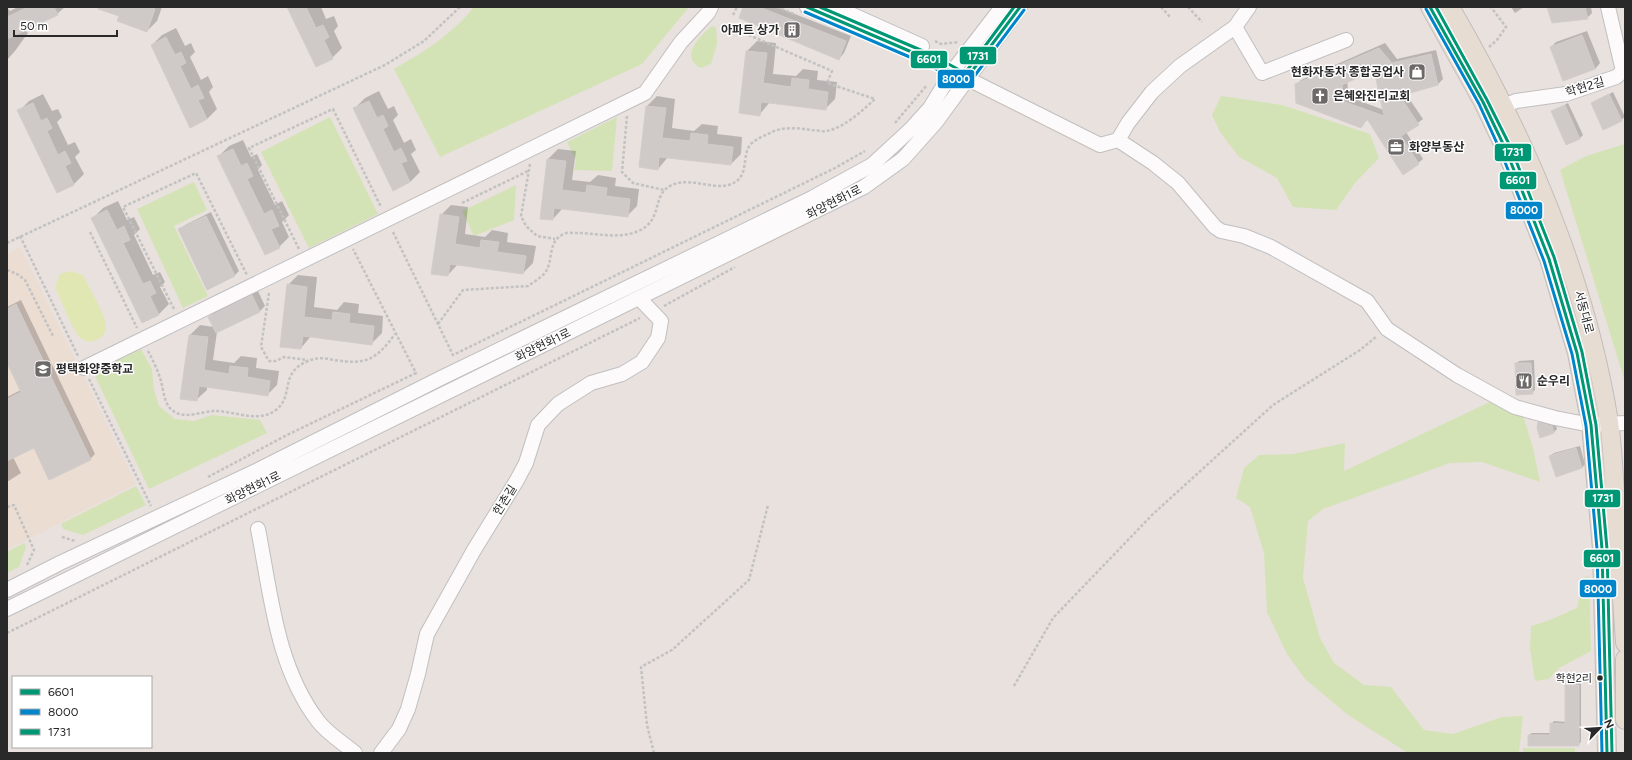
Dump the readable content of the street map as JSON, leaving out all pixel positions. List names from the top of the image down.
{
  "streets": {
    "main road": ["서동대로"],
    "street": ["학현2길", "화양현화1로", "한촌길"]
  },
  "crossings": [
    ["학현2길", "서동대로"],
    ["화양현화1로", "한촌길"]
  ],
  "places": {
    "building": ["아파트 상가"],
    "shop": ["현화자동차 종합공업사"],
    "church": ["은혜와진리교회"],
    "office": ["화양부동산"],
    "school or university": ["평택화양중학교"],
    "restaurant": ["순우리"],
    "other": ["학현2리"]
  },
  "lines": ["transit line 6601", "transit line 1731", "transit line 8000"],
  "legend": ["6601", "8000", "1731"],
  "scale_bar": "50 m",
  "north": "top right"
}
